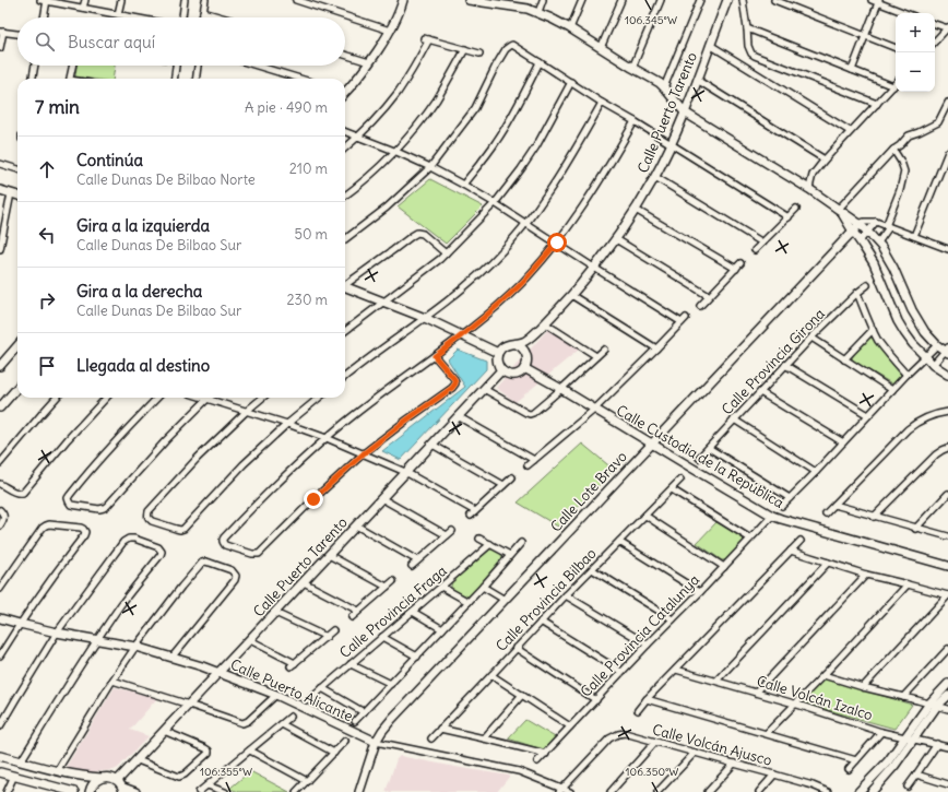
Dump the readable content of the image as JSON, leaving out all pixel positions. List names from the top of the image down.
{
  "streets": {
    "main road": [
      "Calle Puerto Tarento",
      "Calle Custodia de la República",
      "Calle Lote Bravo",
      "Calle Puerto Alicante"
    ],
    "street": [
      "Calle Provincia Girona",
      "Calle Provincia Bilbao",
      "Calle Provincia Fraga",
      "Calle Provincia Catalunya",
      "Calle Volcán Izalco",
      "Calle Volcán Ajusco"
    ]
  },
  "crossings": [
    ["Calle Puerto Tarento", "Calle Custodia de la República"],
    ["Calle Puerto Tarento", "Calle Puerto Alicante"],
    ["Calle Custodia de la República", "Calle Lote Bravo"],
    ["Calle Custodia de la República", "Calle Provincia Catalunya"],
    ["Calle Lote Bravo", "Calle Puerto Alicante"],
    ["Calle Puerto Alicante", "Calle Volcán Ajusco"]
  ],
  "page": {
    "map_buttons": ["+", "−"],
    "search": "Buscar aquí",
    "heading": ["7 min", "A pie · 490 m"],
    "list": [
      ["Continúa", "Calle Dunas De Bilbao Norte", "210 m"],
      ["Gira a la izquierda", "Calle Dunas De Bilbao Sur", "50 m"],
      ["Gira a la derecha", "Calle Dunas De Bilbao Sur", "230 m"],
      "Llegada al destino"
    ]
  },
  "coordinates": ["106.345°W", "106.355°W", "106.350°W"]
}
